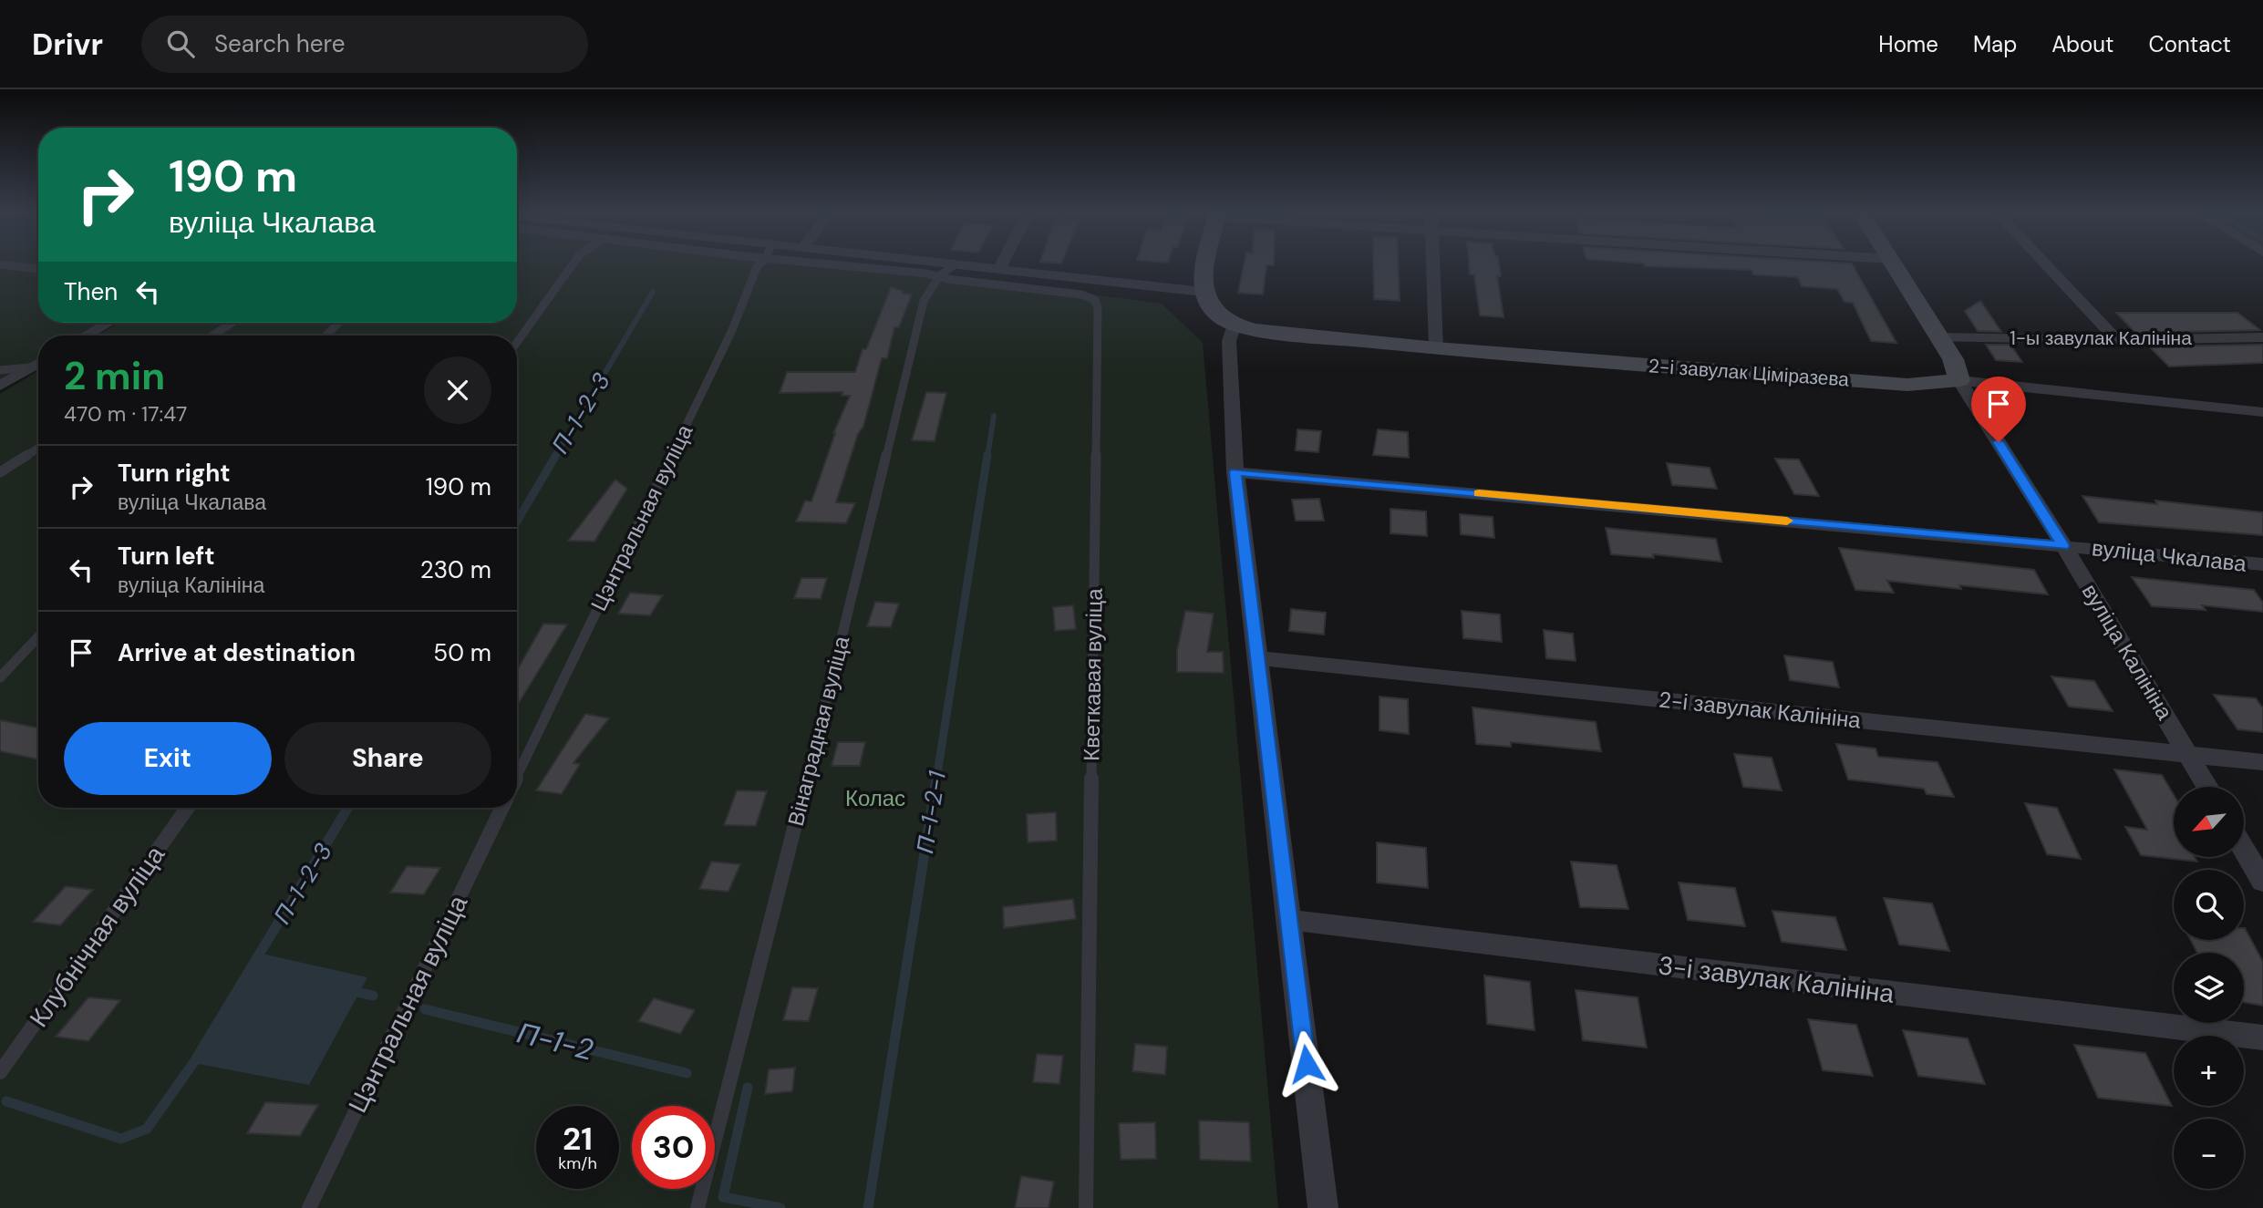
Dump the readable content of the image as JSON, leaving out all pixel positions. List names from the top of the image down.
{
  "streets": {
    "street": [
      "1-ы завулак Калініна",
      "2-і завулак Ціміразева",
      "вуліца Чкалава",
      "вуліца Калініна",
      "2-і завулак Калініна",
      "3-і завулак Калініна"
    ],
    "lane": [
      "Цэнтральная вуліца",
      "Кветкавая вуліца",
      "Вінаградная вуліца",
      "Клубнічная вуліца"
    ]
  },
  "crossings": [
    ["1-ы завулак Калініна", "вуліца Калініна"],
    ["2-і завулак Ціміразева", "вуліца Калініна"],
    ["вуліца Чкалава", "вуліца Калініна"],
    ["вуліца Калініна", "2-і завулак Калініна"],
    ["Кветкавая вуліца", "Вінаградная вуліца"]
  ],
  "water": ["П-1-2-3", "П-1-2-1", "П-1-2"],
  "parks": ["Колас"],
  "north": "bottom left",
  "page": {
    "header": "Drivr",
    "search": "Search here",
    "nav": [
      "Home",
      "Map",
      "About",
      "Contact"
    ],
    "turn": ["190 m", "вуліца Чкалава"],
    "then": "Then",
    "heading": ["2 min", "470 m · 17:47"],
    "list": [
      {
        "name": "Turn right",
        "note": "вуліца Чкалава",
        "value": "190 m"
      },
      {
        "name": "Turn left",
        "note": "вуліца Калініна",
        "value": "230 m"
      },
      {
        "name": "Arrive at destination",
        "value": "50 m"
      }
    ],
    "buttons": ["Exit", "Share"],
    "map_buttons": ["+", "−"],
    "speed": "21 km/h",
    "limit": "30"
  }
}
